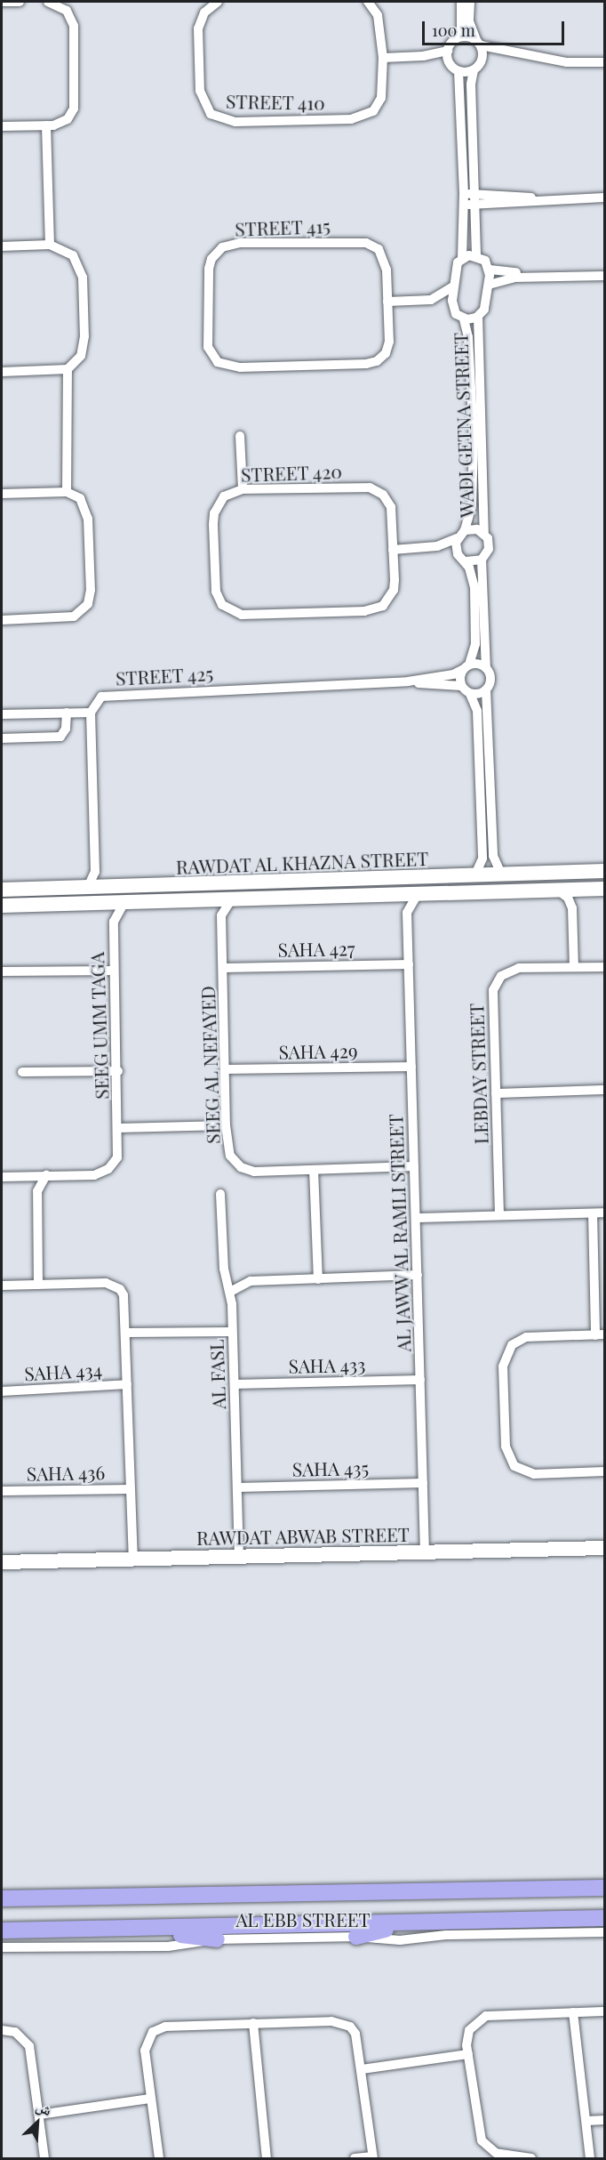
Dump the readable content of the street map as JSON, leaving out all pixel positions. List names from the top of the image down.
{
  "streets": {
    "main road": ["AL EBB STREET"],
    "street": [
      "STREET 410",
      "STREET 415",
      "WADI GETNA STREET",
      "STREET 420",
      "STREET 425",
      "RAWDAT AL KHAZNA STREET",
      "SAHA 427",
      "SEEG UMM TAGA",
      "SAHA 429",
      "SEEG AL NEFAYED",
      "LEBDAY STREET",
      "AL JAWW AL RAMLI STREET",
      "SAHA 433",
      "SAHA 434",
      "AL FASL",
      "SAHA 435",
      "SAHA 436",
      "RAWDAT ABWAB STREET"
    ]
  },
  "crossings": [
    ["RAWDAT AL KHAZNA STREET", "SEEG UMM TAGA"],
    ["SAHA 427", "SEEG AL NEFAYED"],
    ["SAHA 427", "AL JAWW AL RAMLI STREET"],
    ["SAHA 429", "SEEG AL NEFAYED"],
    ["SAHA 429", "AL JAWW AL RAMLI STREET"],
    ["SEEG AL NEFAYED", "AL JAWW AL RAMLI STREET"],
    ["AL JAWW AL RAMLI STREET", "SAHA 433"],
    ["AL JAWW AL RAMLI STREET", "SAHA 435"],
    ["AL JAWW AL RAMLI STREET", "RAWDAT ABWAB STREET"],
    ["SAHA 433", "AL FASL"],
    ["AL FASL", "SAHA 435"],
    ["AL FASL", "RAWDAT ABWAB STREET"]
  ],
  "scale_bar": "100 m",
  "north": "top right"
}
